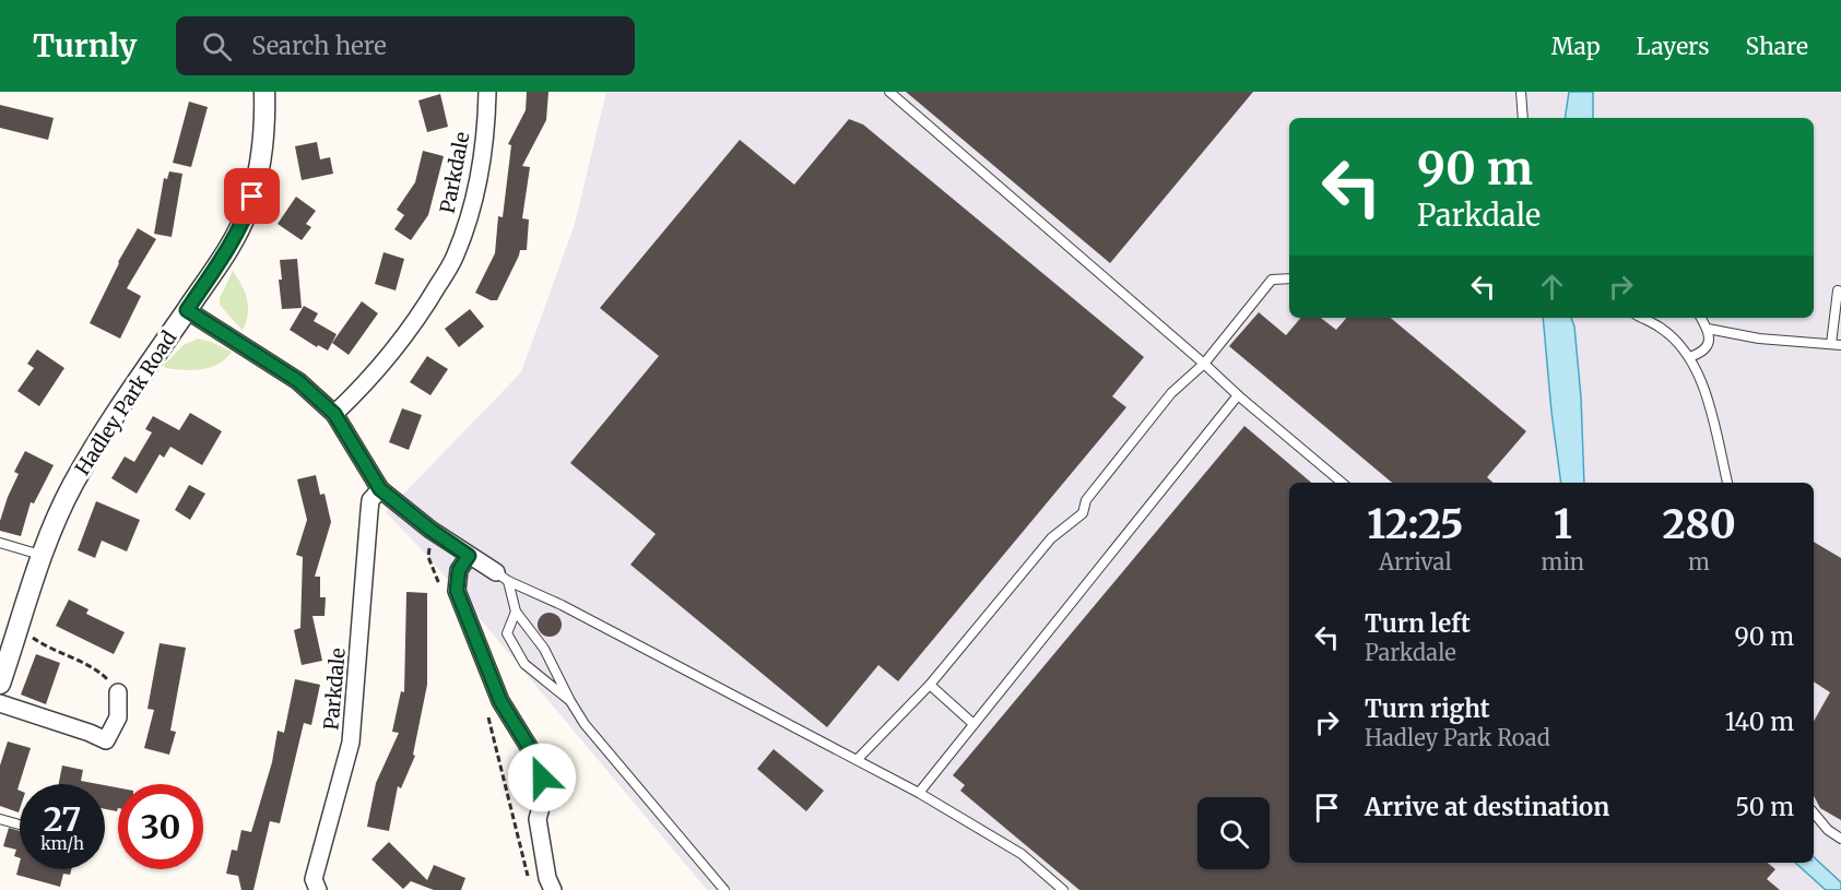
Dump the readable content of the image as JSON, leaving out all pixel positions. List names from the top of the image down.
{
  "streets": {
    "street": ["Parkdale", "Hadley Park Road"]
  },
  "page": {
    "header": "Turnly",
    "search": "Search here",
    "nav": ["Map", "Layers", "Share"],
    "turn": ["90 m", "Parkdale"],
    "eta": [
      "12:25",
      "Arrival",
      "1",
      "min",
      "280",
      "m"
    ],
    "list": [
      {
        "name": "Turn left",
        "note": "Parkdale",
        "value": "90 m"
      },
      {
        "name": "Turn right",
        "note": "Hadley Park Road",
        "value": "140 m"
      },
      {
        "name": "Arrive at destination",
        "value": "50 m"
      }
    ],
    "speed": "27 km/h",
    "limit": "30"
  }
}
